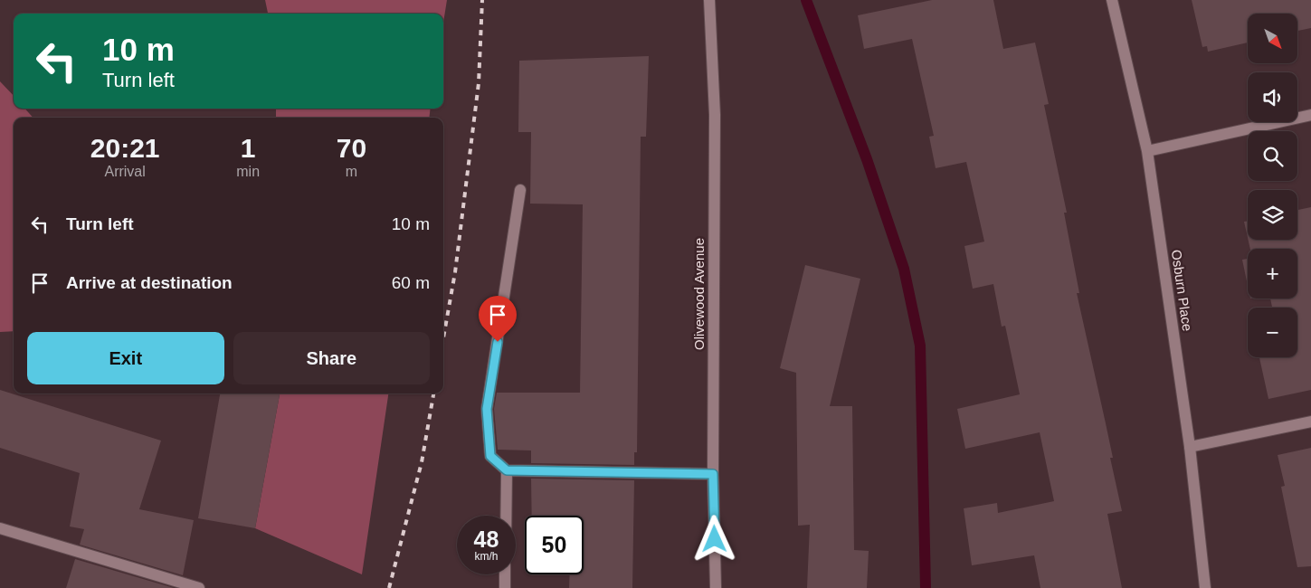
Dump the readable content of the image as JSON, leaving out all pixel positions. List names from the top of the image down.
{
  "streets": {
    "street": ["Osburn Place", "Olivewood Avenue"]
  },
  "north": "bottom right",
  "page": {
    "map_buttons": ["+", "−"],
    "turn": ["10 m", "Turn left"],
    "eta": [
      "20:21",
      "Arrival",
      "1",
      "min",
      "70",
      "m"
    ],
    "list": [
      {
        "name": "Turn left",
        "value": "10 m"
      },
      {
        "name": "Arrive at destination",
        "value": "60 m"
      }
    ],
    "buttons": ["Exit", "Share"],
    "speed": "48 km/h",
    "limit": "50"
  }
}
